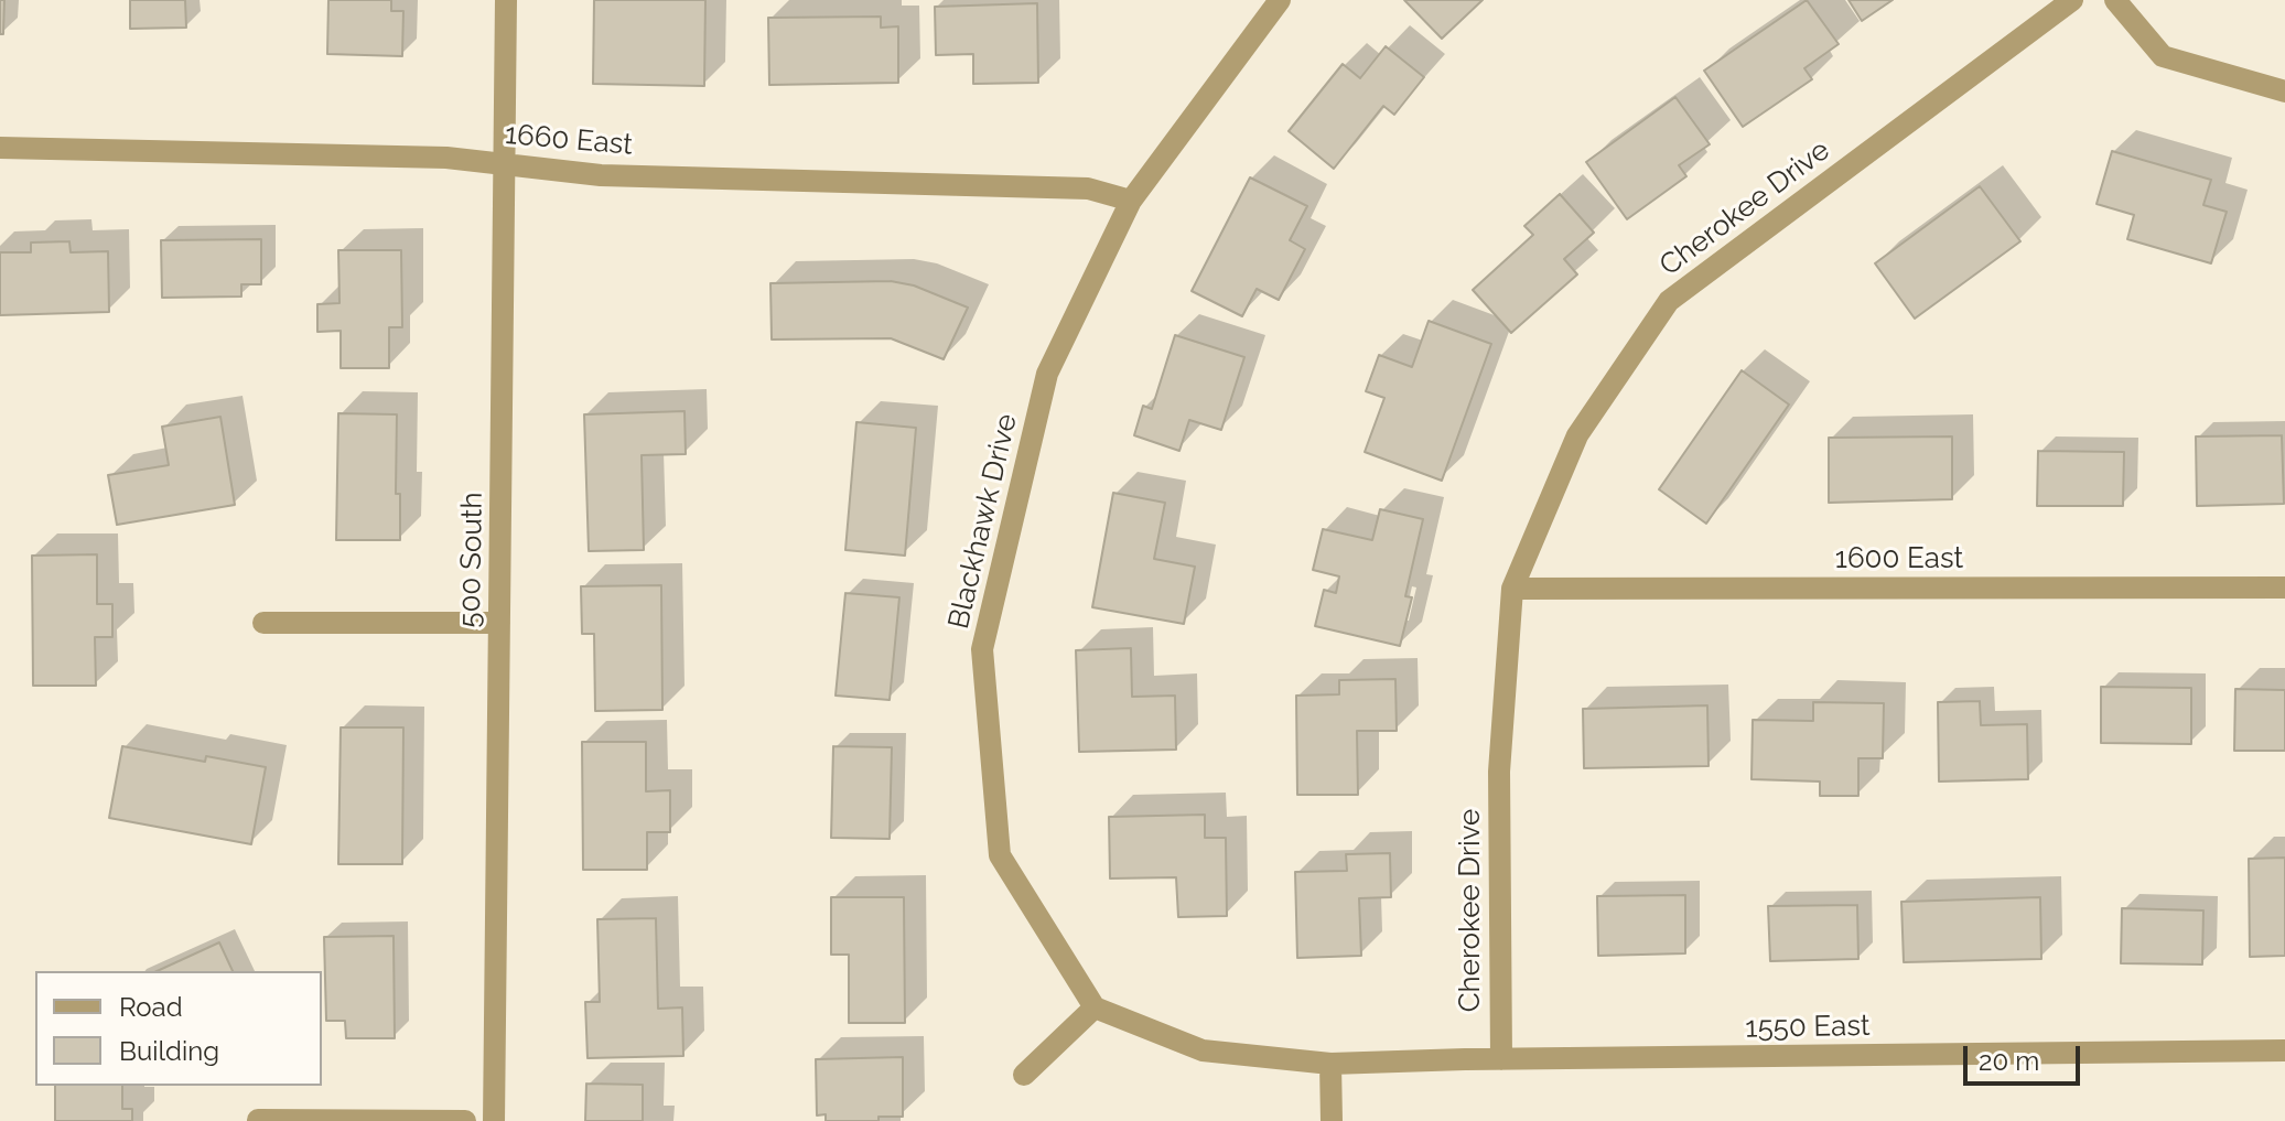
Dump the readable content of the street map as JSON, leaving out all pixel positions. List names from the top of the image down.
{
  "streets": {
    "street": [
      "1660 East",
      "Cherokee Drive",
      "Blackhawk Drive",
      "1600 East",
      "500 South",
      "1550 East"
    ]
  },
  "crossings": [
    ["1660 East", "Blackhawk Drive"],
    ["1660 East", "500 South"],
    ["Cherokee Drive", "1600 East"],
    ["Cherokee Drive", "1550 East"]
  ],
  "legend": ["Road", "Building"],
  "scale_bar": "20 m"
}
